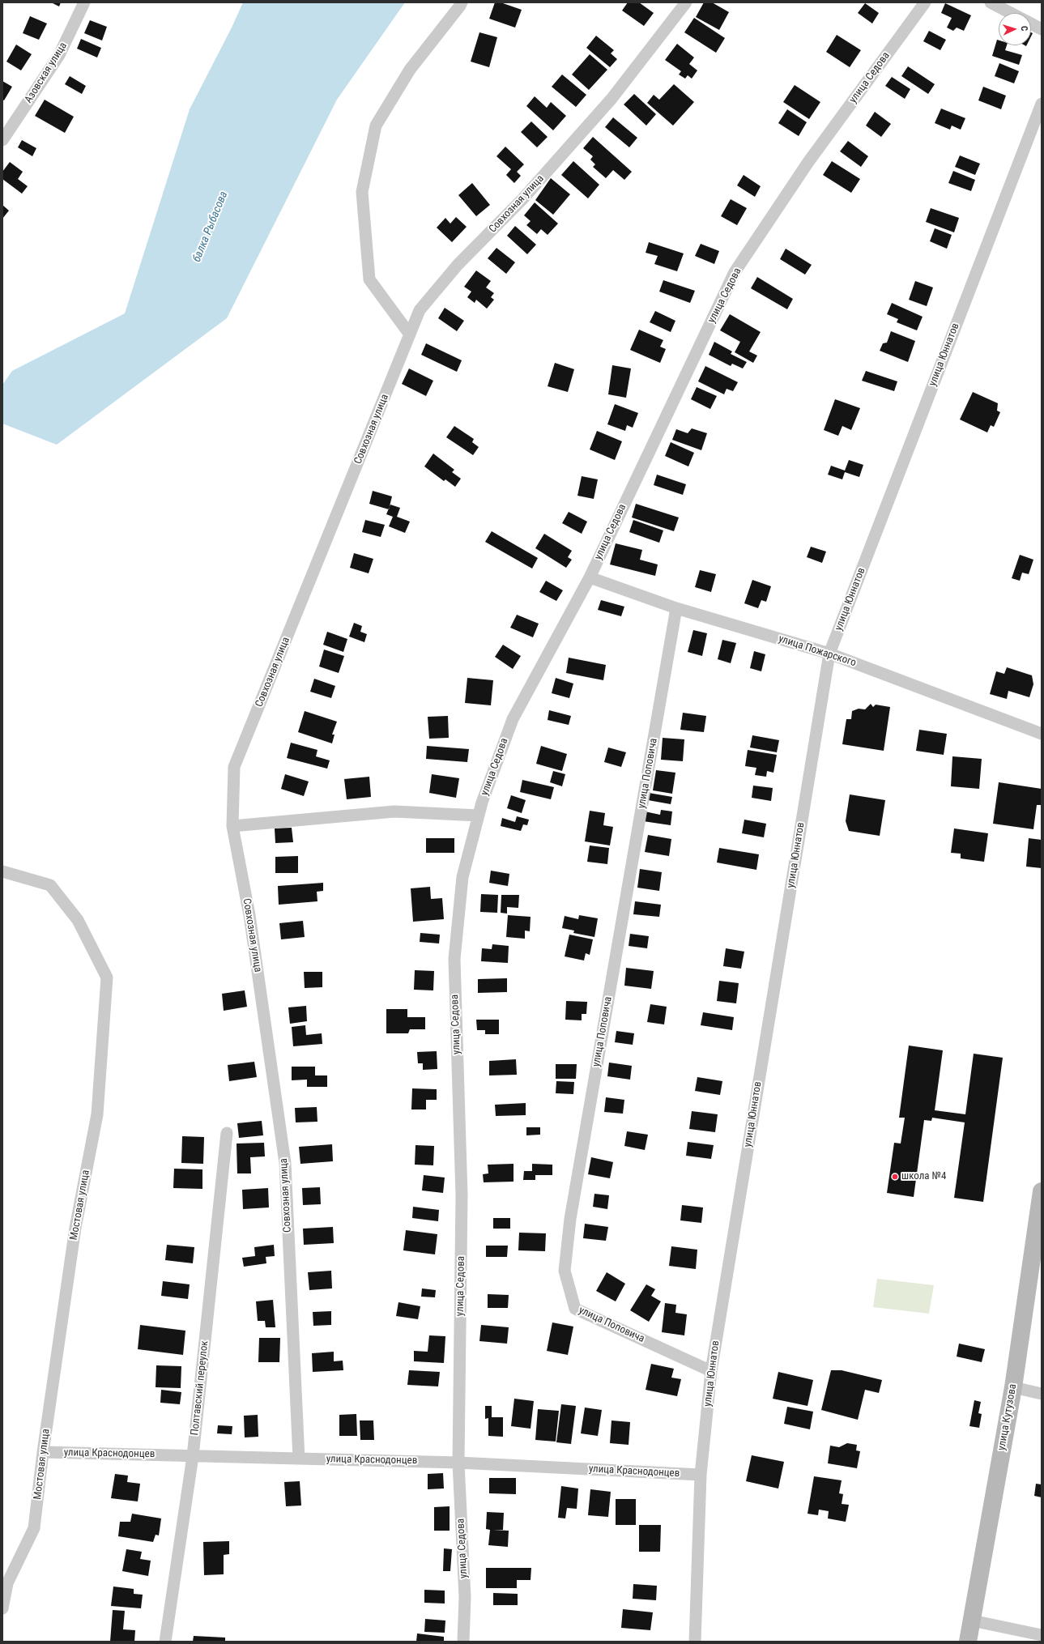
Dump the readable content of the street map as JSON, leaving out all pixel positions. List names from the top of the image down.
{
  "streets": {
    "main road": ["улица Кутузова"],
    "street": [
      "Азовская улица",
      "улица Седова",
      "Совхозная улица",
      "улица Юннатов",
      "улица Пожарского",
      "улица Поповича",
      "Мостовая улица",
      "Полтавский переулок",
      "улица Краснодонцев"
    ]
  },
  "crossings": [
    ["улица Седова", "улица Пожарского"],
    ["улица Седова", "улица Краснодонцев"],
    ["Совхозная улица", "улица Краснодонцев"],
    ["улица Юннатов", "улица Пожарского"],
    ["улица Юннатов", "улица Поповича"],
    ["улица Юннатов", "улица Краснодонцев"],
    ["улица Пожарского", "улица Поповича"],
    ["Мостовая улица", "улица Краснодонцев"],
    ["Полтавский переулок", "улица Краснодонцев"]
  ],
  "water": ["балка Рыбасова"],
  "places": ["школа №4"],
  "north": "right"
}
